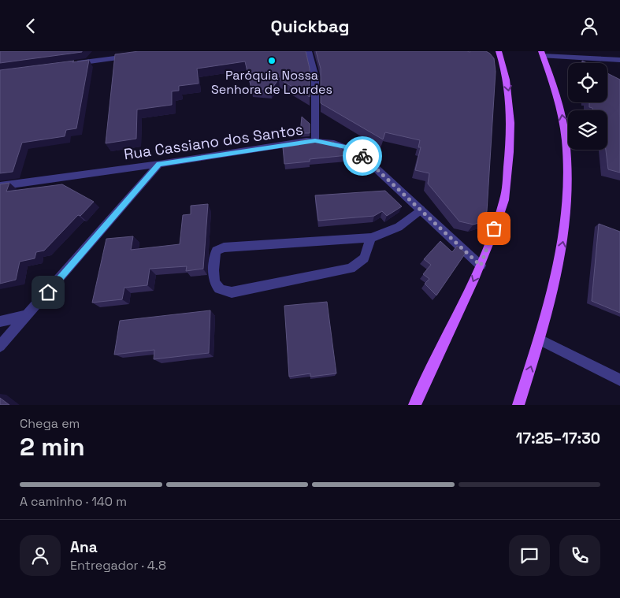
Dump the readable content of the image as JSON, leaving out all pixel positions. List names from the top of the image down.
{
  "streets": {
    "street": ["Rua Cassiano dos Santos"]
  },
  "places": ["Paróquia Nossa Senhora de Lourdes"],
  "page": {
    "header": "Quickbag",
    "heading": ["2 min", "Chega em", "17:25–17:30"],
    "panel": ["Ana", "Entregador · 4.8"],
    "bar": "A caminho · 140 m"
  }
}
